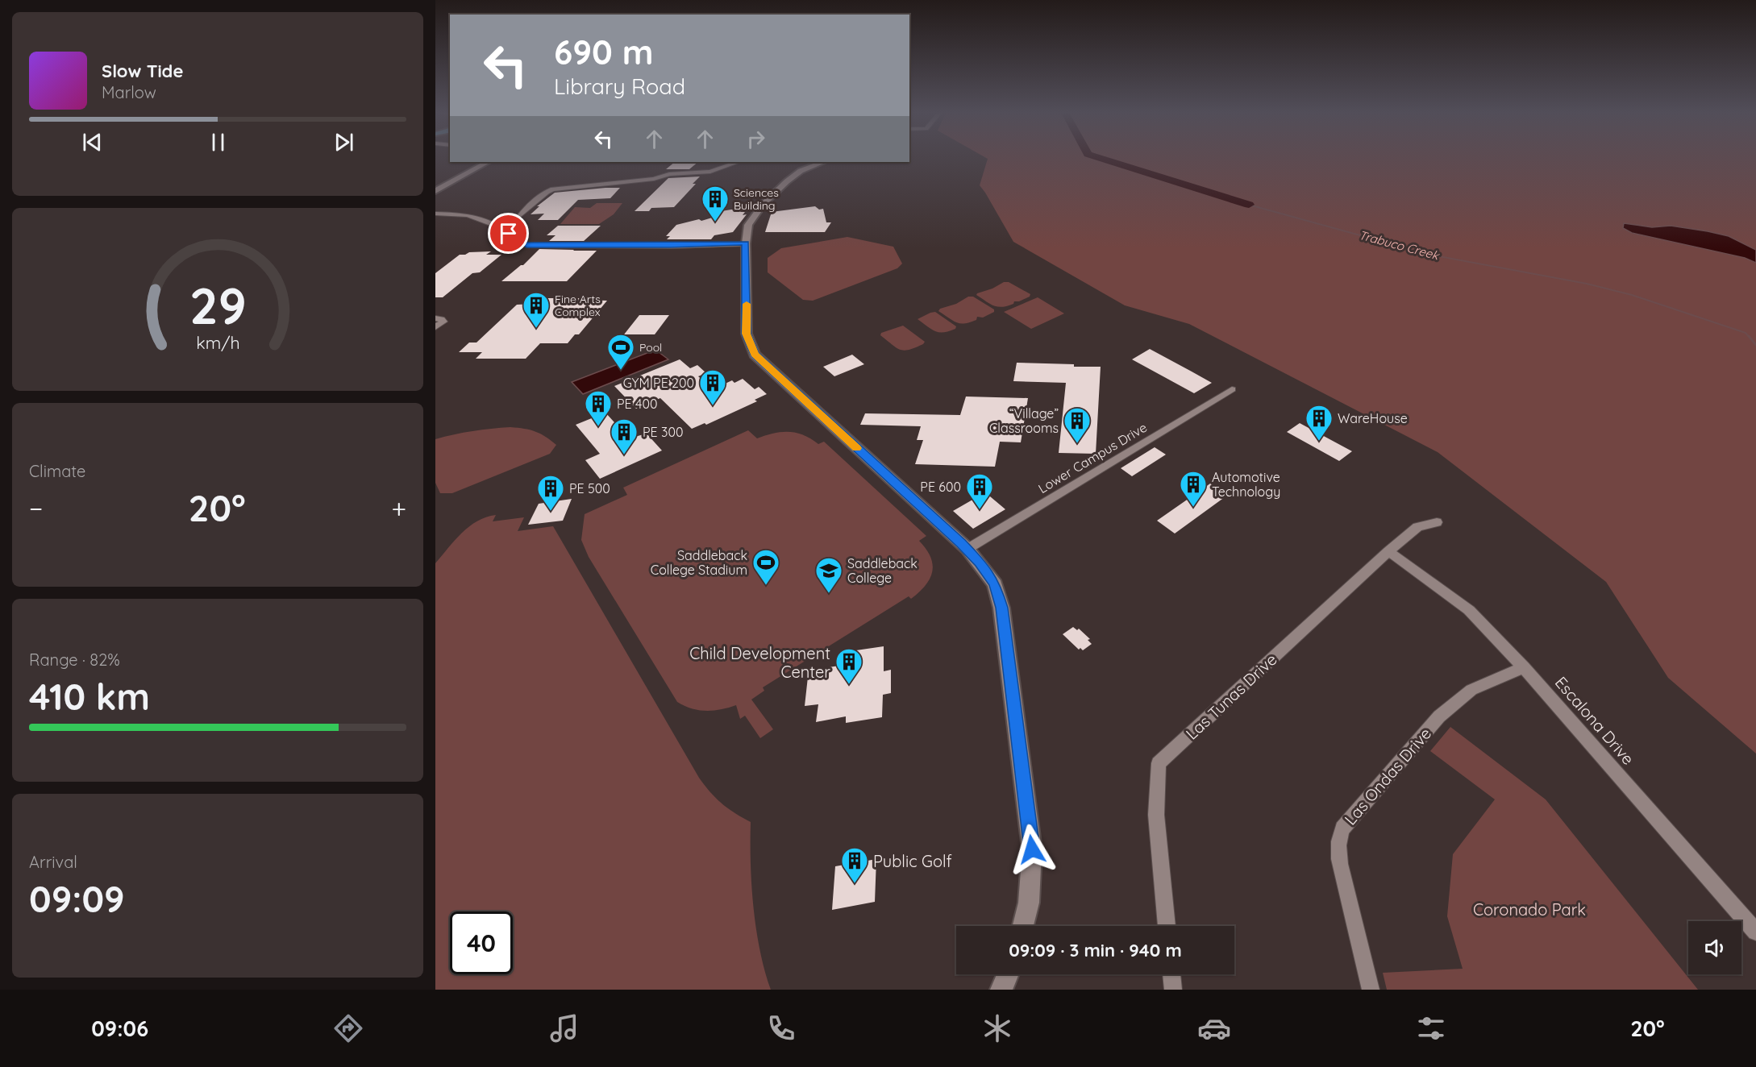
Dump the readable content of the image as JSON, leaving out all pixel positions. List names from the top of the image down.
{
  "streets": {
    "street": [
      "Lower Campus Drive",
      "Las Tunas Drive",
      "Escalona Drive",
      "Las Ondas Drive"
    ]
  },
  "crossings": [
    ["Las Tunas Drive", "Escalona Drive"],
    ["Escalona Drive", "Las Ondas Drive"]
  ],
  "water": ["Trabuco Creek"],
  "parks": ["Coronado Park"],
  "places": {
    "building": [
      "Sciences Building",
      "Fine Arts Complex",
      "GYM PE 200",
      "PE 400",
      "WareHouse",
      "“Village” Classrooms",
      "PE 300",
      "Automotive Technology",
      "PE 600",
      "PE 500",
      "Child Development Center",
      "Public Golf"
    ],
    "sports": ["Pool", "Saddleback College Stadium"],
    "school or university": ["Saddleback College"]
  },
  "page": {
    "turn": ["690 m", "Library Road"],
    "song": ["Slow Tide", "Marlow"],
    "tile": [
      "Climate",
      ["Range · 82%", "410 km"],
      ["Arrival", "09:09"]
    ],
    "heat": ["−", "20°", "+"],
    "limit": "40",
    "trip": "09:09 · 3 min · 940 m",
    "tabs": ["09:06", "20°"],
    "gauge": ["29", "km/h"]
  }
}
